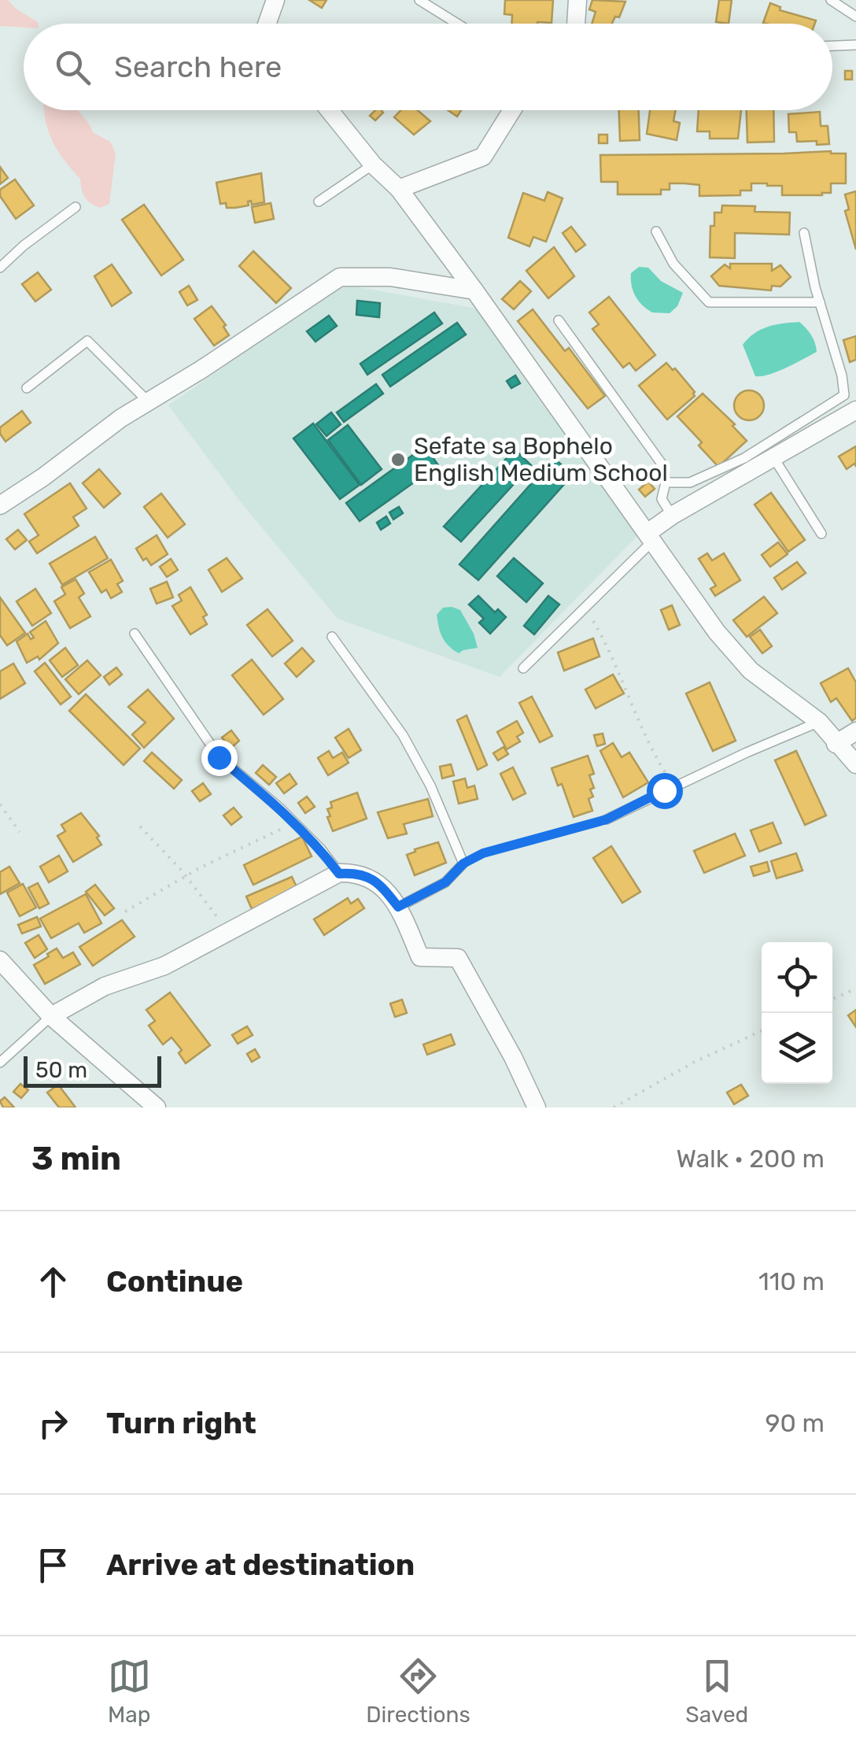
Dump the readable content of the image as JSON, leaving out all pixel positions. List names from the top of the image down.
{
  "places": ["Sefate sa Bophelo English Medium School"],
  "scale_bar": "50 m",
  "page": {
    "search": "Search here",
    "scale": "50 m",
    "heading": ["3 min", "Walk · 200 m"],
    "list": [
      ["Continue", "110 m"],
      ["Turn right", "90 m"],
      "Arrive at destination"
    ],
    "nav": ["Map", "Directions", "Saved"]
  }
}
